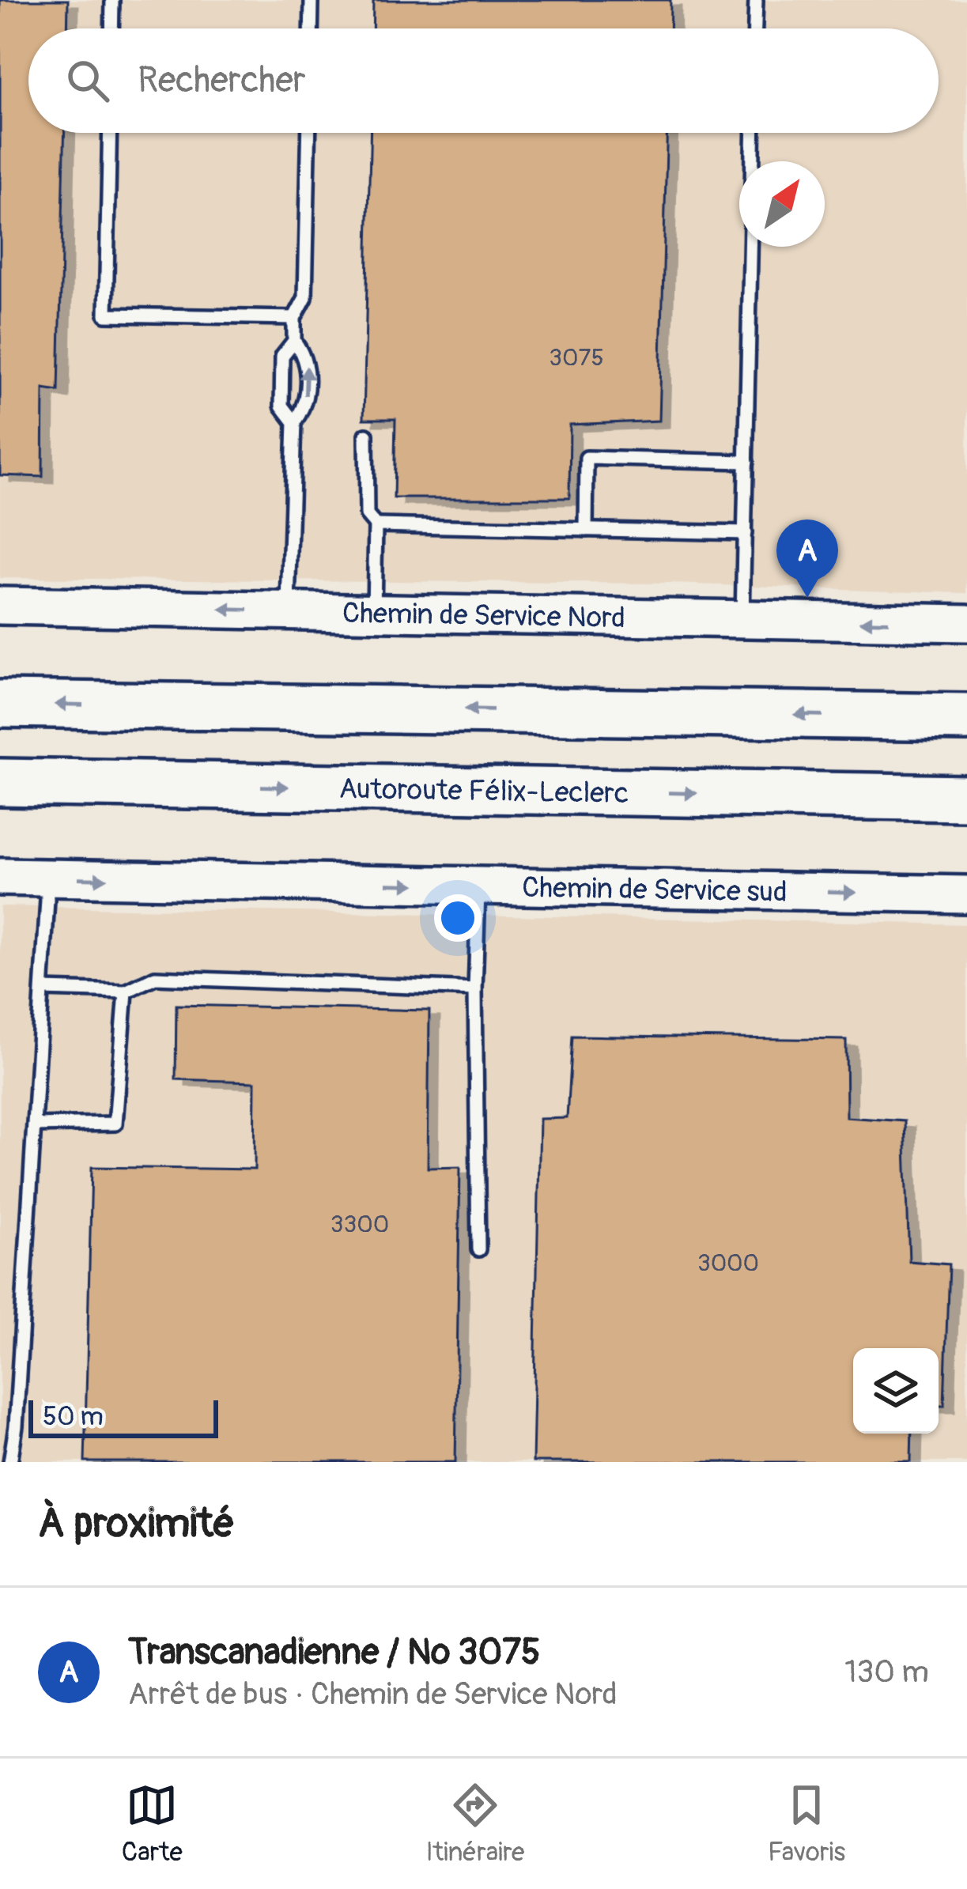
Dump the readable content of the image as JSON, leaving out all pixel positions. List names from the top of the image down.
{
  "streets": {
    "highway": ["Autoroute Félix-Leclerc"],
    "main road": ["Chemin de Service Nord", "Chemin de Service sud"]
  },
  "one_way": ["Chemin de Service Nord", "Chemin de Service sud"],
  "house_numbers": ["3075", "3300", "3000"],
  "scale_bar": "50 m",
  "north": "top right",
  "page": {
    "search": "Rechercher",
    "pins": "A",
    "scale": "50 m",
    "heading": "À proximité",
    "list": [
      {
        "mark": "A",
        "name": "Transcanadienne / No 3075",
        "note": "Arrêt de bus · Chemin de Service Nord",
        "value": "130 m"
      }
    ],
    "nav": ["Carte", "Itinéraire", "Favoris"]
  }
}
